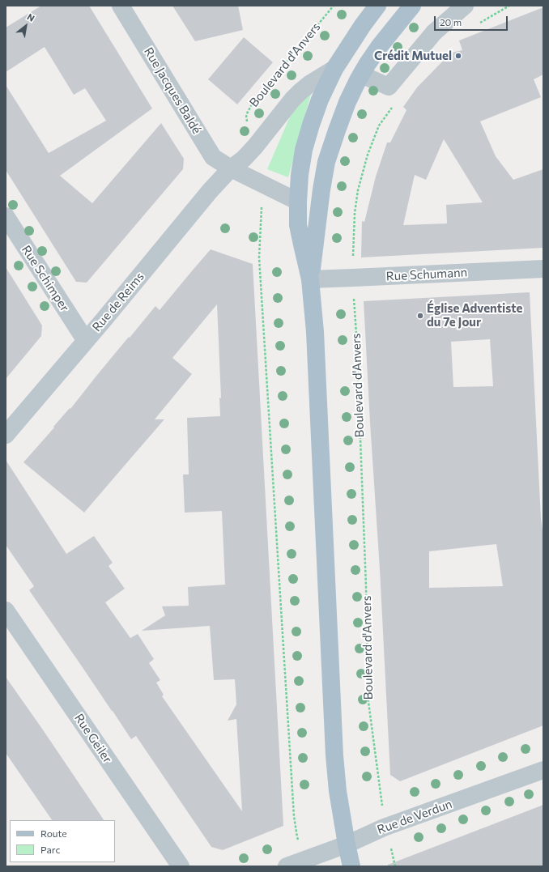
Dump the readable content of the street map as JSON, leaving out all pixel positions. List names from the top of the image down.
{
  "streets": {
    "street": [
      "Rue Jacques Baldé",
      "Rue Schumann",
      "Rue Schimper",
      "Rue de Reims",
      "Rue Geiler",
      "Rue de Verdun"
    ],
    "path": ["Boulevard d'Anvers"]
  },
  "crossings": [
    ["Boulevard d'Anvers", "Rue Schumann"],
    ["Boulevard d'Anvers", "Rue de Verdun"],
    ["Rue Jacques Baldé", "Rue de Reims"],
    ["Rue Schimper", "Rue de Reims"]
  ],
  "places": ["Crédit Mutuel", "Église Adventiste du 7e Jour"],
  "legend": ["Route", "Parc"],
  "scale_bar": "20 m",
  "north": "top right"
}
